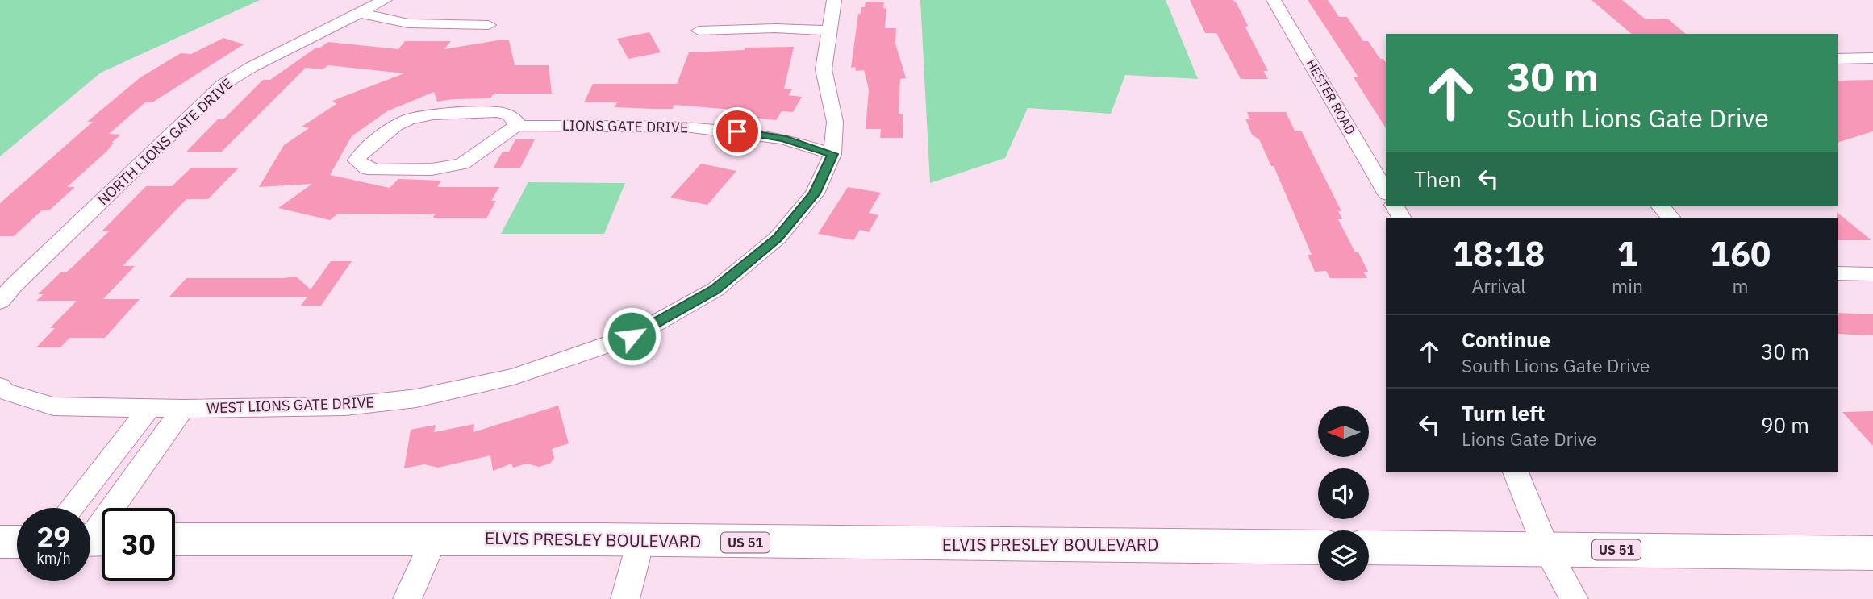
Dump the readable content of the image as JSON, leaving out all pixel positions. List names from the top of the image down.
{
  "streets": {
    "main road": ["ELVIS PRESLEY BOULEVARD", "US 51"],
    "street": [
      "HESTER ROAD",
      "LIONS GATE DRIVE",
      "NORTH LIONS GATE DRIVE",
      "WEST LIONS GATE DRIVE"
    ]
  },
  "crossings": [
    ["LIONS GATE DRIVE", "WEST LIONS GATE DRIVE"]
  ],
  "north": "left",
  "page": {
    "turn": ["30 m", "South Lions Gate Drive"],
    "then": "Then",
    "eta": [
      "18:18",
      "Arrival",
      "1",
      "min",
      "160",
      "m"
    ],
    "list": [
      {
        "name": "Continue",
        "note": "South Lions Gate Drive",
        "value": "30 m"
      },
      {
        "name": "Turn left",
        "note": "Lions Gate Drive",
        "value": "90 m"
      }
    ],
    "speed": "29 km/h",
    "limit": "30"
  }
}
